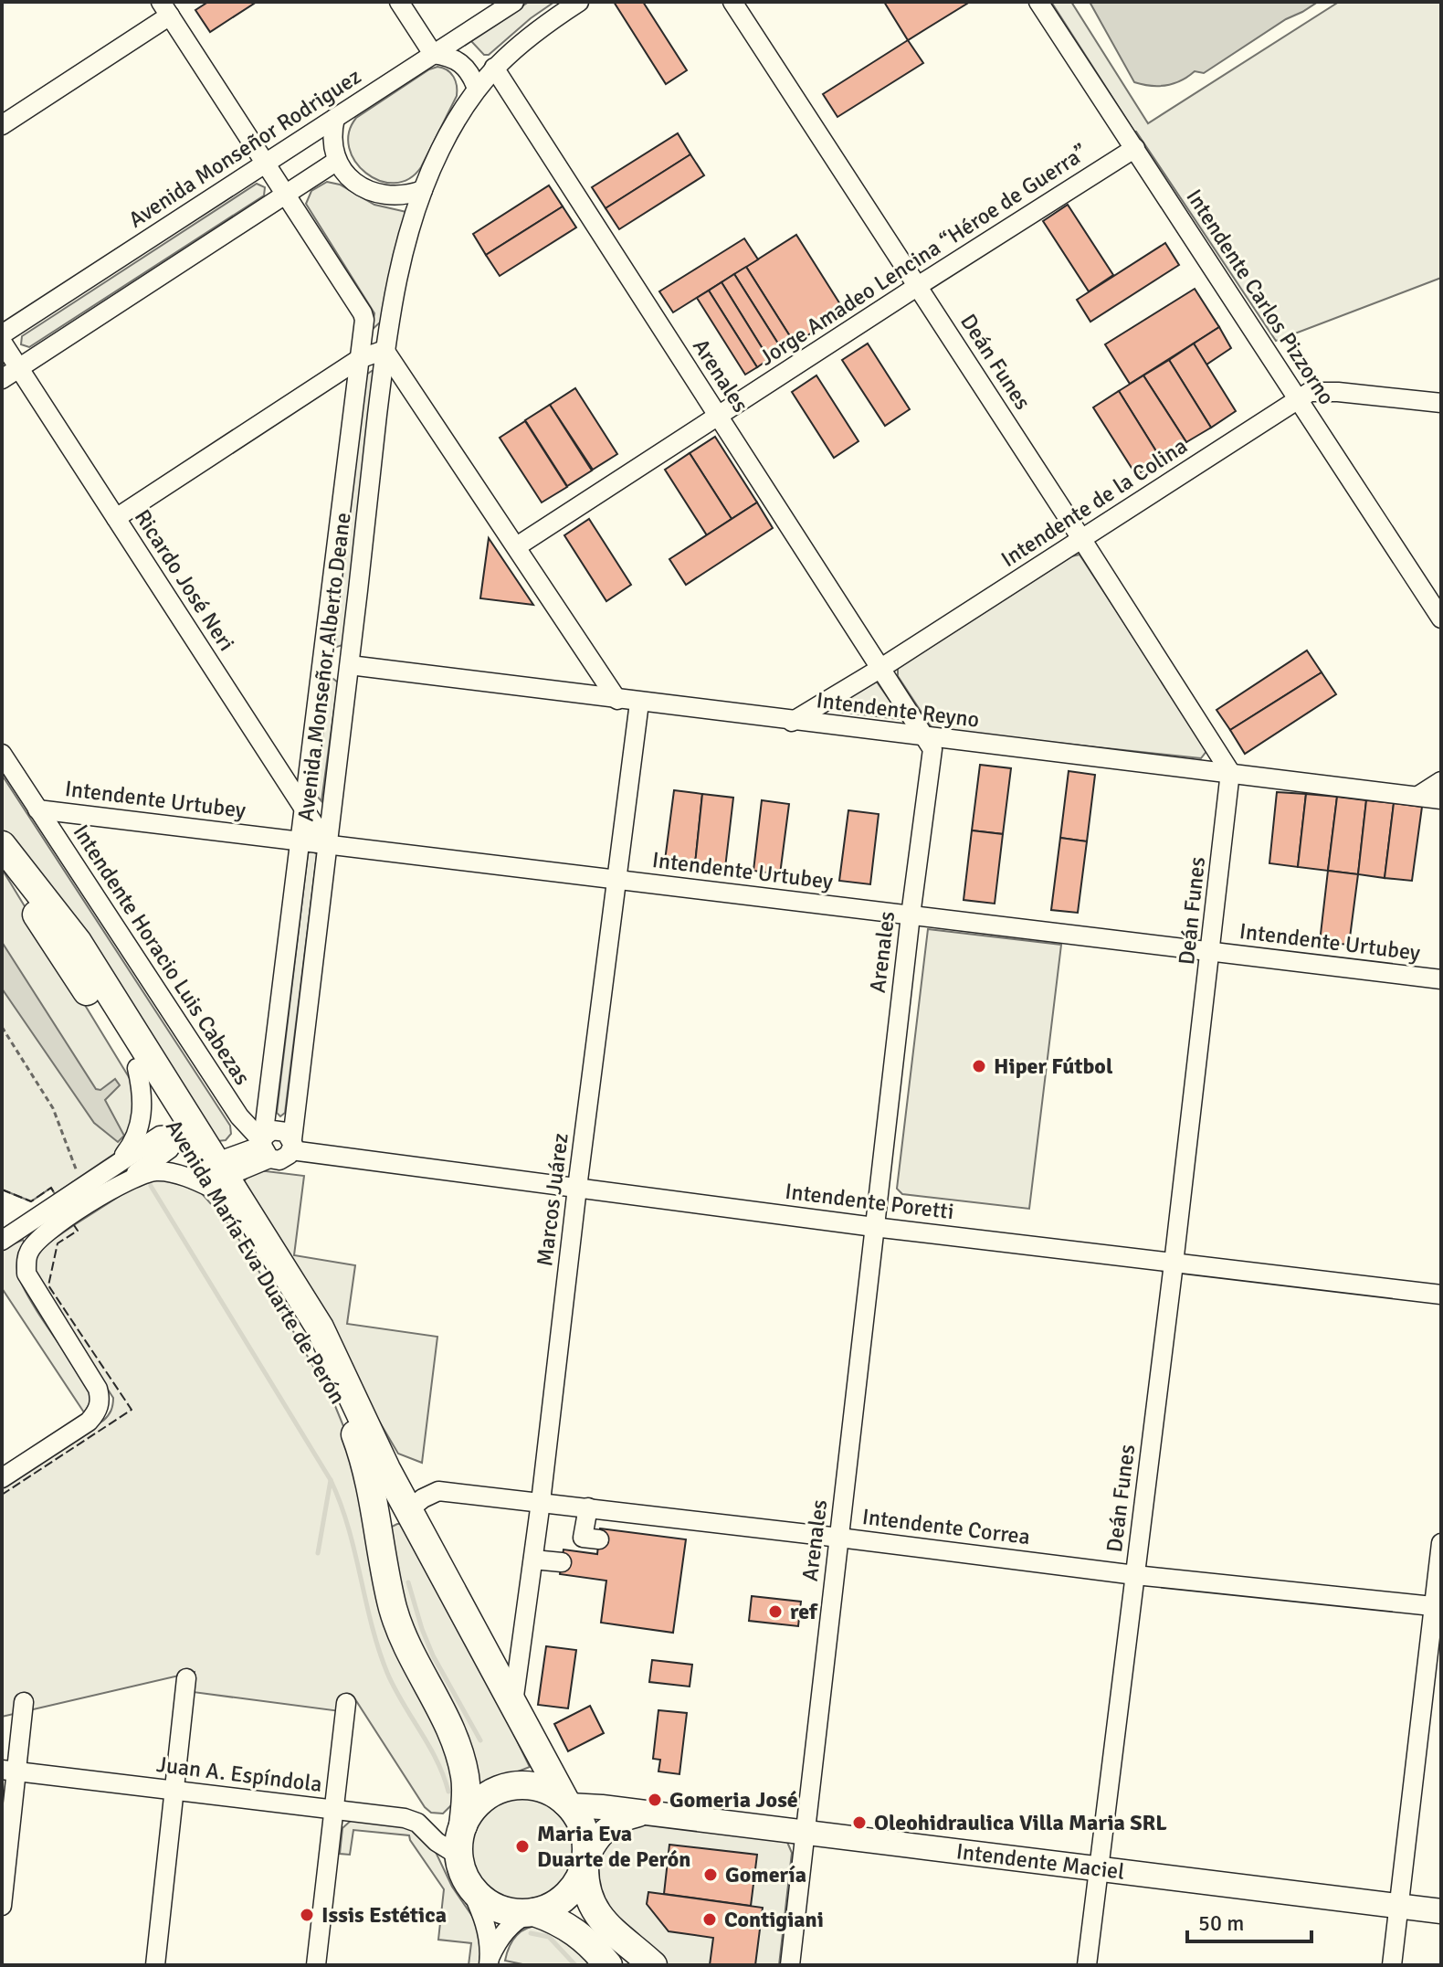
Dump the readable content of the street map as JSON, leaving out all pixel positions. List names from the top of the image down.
{
  "streets": {
    "highway": ["Avenida María Eva Duarte de Perón"],
    "main road": ["Intendente Maciel"],
    "street": [
      "Avenida Monseñor Rodriguez",
      "Jorge Amadeo Lencina “Héroe de Guerra”",
      "Intendente Carlos Pizzorno",
      "Deán Funes",
      "Arenales",
      "Intendente de la Colina",
      "Ricardo José Neri",
      "Avenida Monseñor Alberto Deane",
      "Intendente Reyno",
      "Intendente Urtubey",
      "Intendente Horacio Luis Cabezas",
      "Marcos Juárez",
      "Intendente Poretti",
      "Intendente Correa",
      "Juan A. Espíndola"
    ]
  },
  "crossings": [
    ["Jorge Amadeo Lencina “Héroe de Guerra”", "Intendente Carlos Pizzorno"],
    ["Jorge Amadeo Lencina “Héroe de Guerra”", "Deán Funes"],
    ["Jorge Amadeo Lencina “Héroe de Guerra”", "Arenales"],
    ["Intendente Carlos Pizzorno", "Intendente de la Colina"],
    ["Deán Funes", "Intendente de la Colina"],
    ["Deán Funes", "Intendente Reyno"],
    ["Deán Funes", "Intendente Urtubey"],
    ["Deán Funes", "Intendente Poretti"],
    ["Deán Funes", "Intendente Correa"],
    ["Deán Funes", "Intendente Maciel"],
    ["Arenales", "Intendente de la Colina"],
    ["Arenales", "Intendente Reyno"],
    ["Arenales", "Intendente Urtubey"],
    ["Arenales", "Intendente Poretti"],
    ["Arenales", "Intendente Correa"],
    ["Arenales", "Intendente Maciel"],
    ["Intendente de la Colina", "Intendente Reyno"],
    ["Ricardo José Neri", "Avenida Monseñor Alberto Deane"],
    ["Ricardo José Neri", "Intendente Urtubey"],
    ["Avenida Monseñor Alberto Deane", "Intendente Reyno"],
    ["Avenida Monseñor Alberto Deane", "Intendente Urtubey"],
    ["Avenida Monseñor Alberto Deane", "Intendente Horacio Luis Cabezas"],
    ["Avenida Monseñor Alberto Deane", "Intendente Poretti"],
    ["Intendente Reyno", "Marcos Juárez"],
    ["Intendente Urtubey", "Intendente Horacio Luis Cabezas"],
    ["Intendente Urtubey", "Marcos Juárez"],
    ["Intendente Horacio Luis Cabezas", "Intendente Poretti"],
    ["Marcos Juárez", "Intendente Poretti"],
    ["Marcos Juárez", "Avenida María Eva Duarte de Perón"],
    ["Marcos Juárez", "Intendente Correa"],
    ["Avenida María Eva Duarte de Perón", "Intendente Correa"],
    ["Avenida María Eva Duarte de Perón", "Juan A. Espíndola"],
    ["Avenida María Eva Duarte de Perón", "Intendente Maciel"],
    ["Juan A. Espíndola", "Intendente Maciel"]
  ],
  "places": [
    "Hiper Fútbol",
    "ref",
    "Gomeria José",
    "Oleohidraulica Villa Maria SRL",
    "Maria Eva Duarte de Perón",
    "Gomería",
    "Issis Estética",
    "Contigiani"
  ],
  "scale_bar": "50 m"
}
